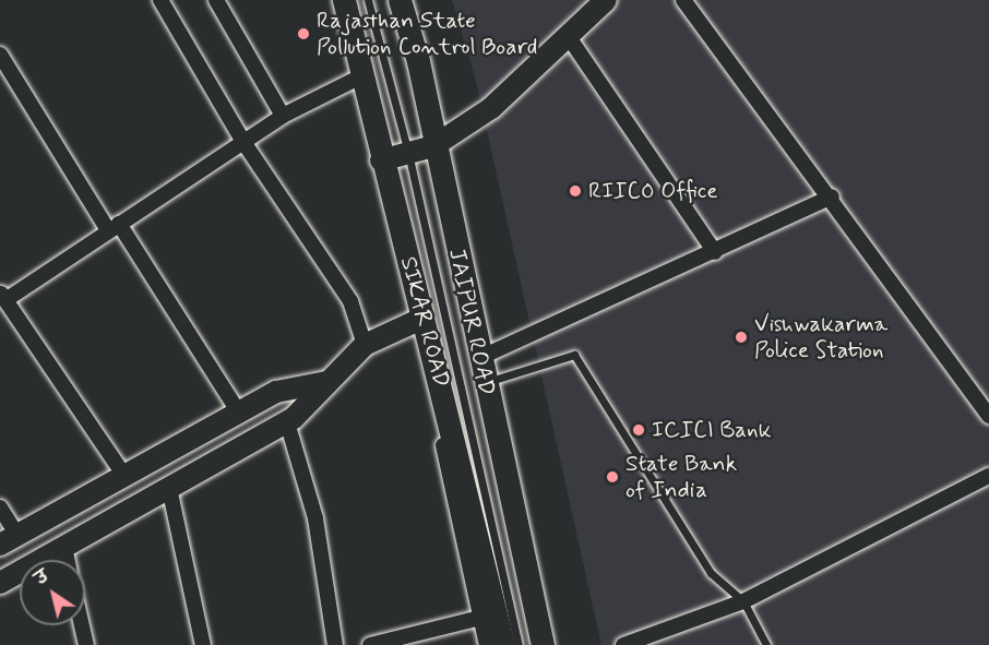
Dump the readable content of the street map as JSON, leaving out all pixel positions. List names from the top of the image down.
{
  "streets": {
    "main road": ["SIKAR ROAD", "JAIPUR ROAD"]
  },
  "places": [
    "Rajasthan State Pollution Control Board",
    "RIICO Office",
    "Vishwakarma Police Station",
    "ICICI Bank",
    "State Bank of India"
  ],
  "north": "top left"
}
